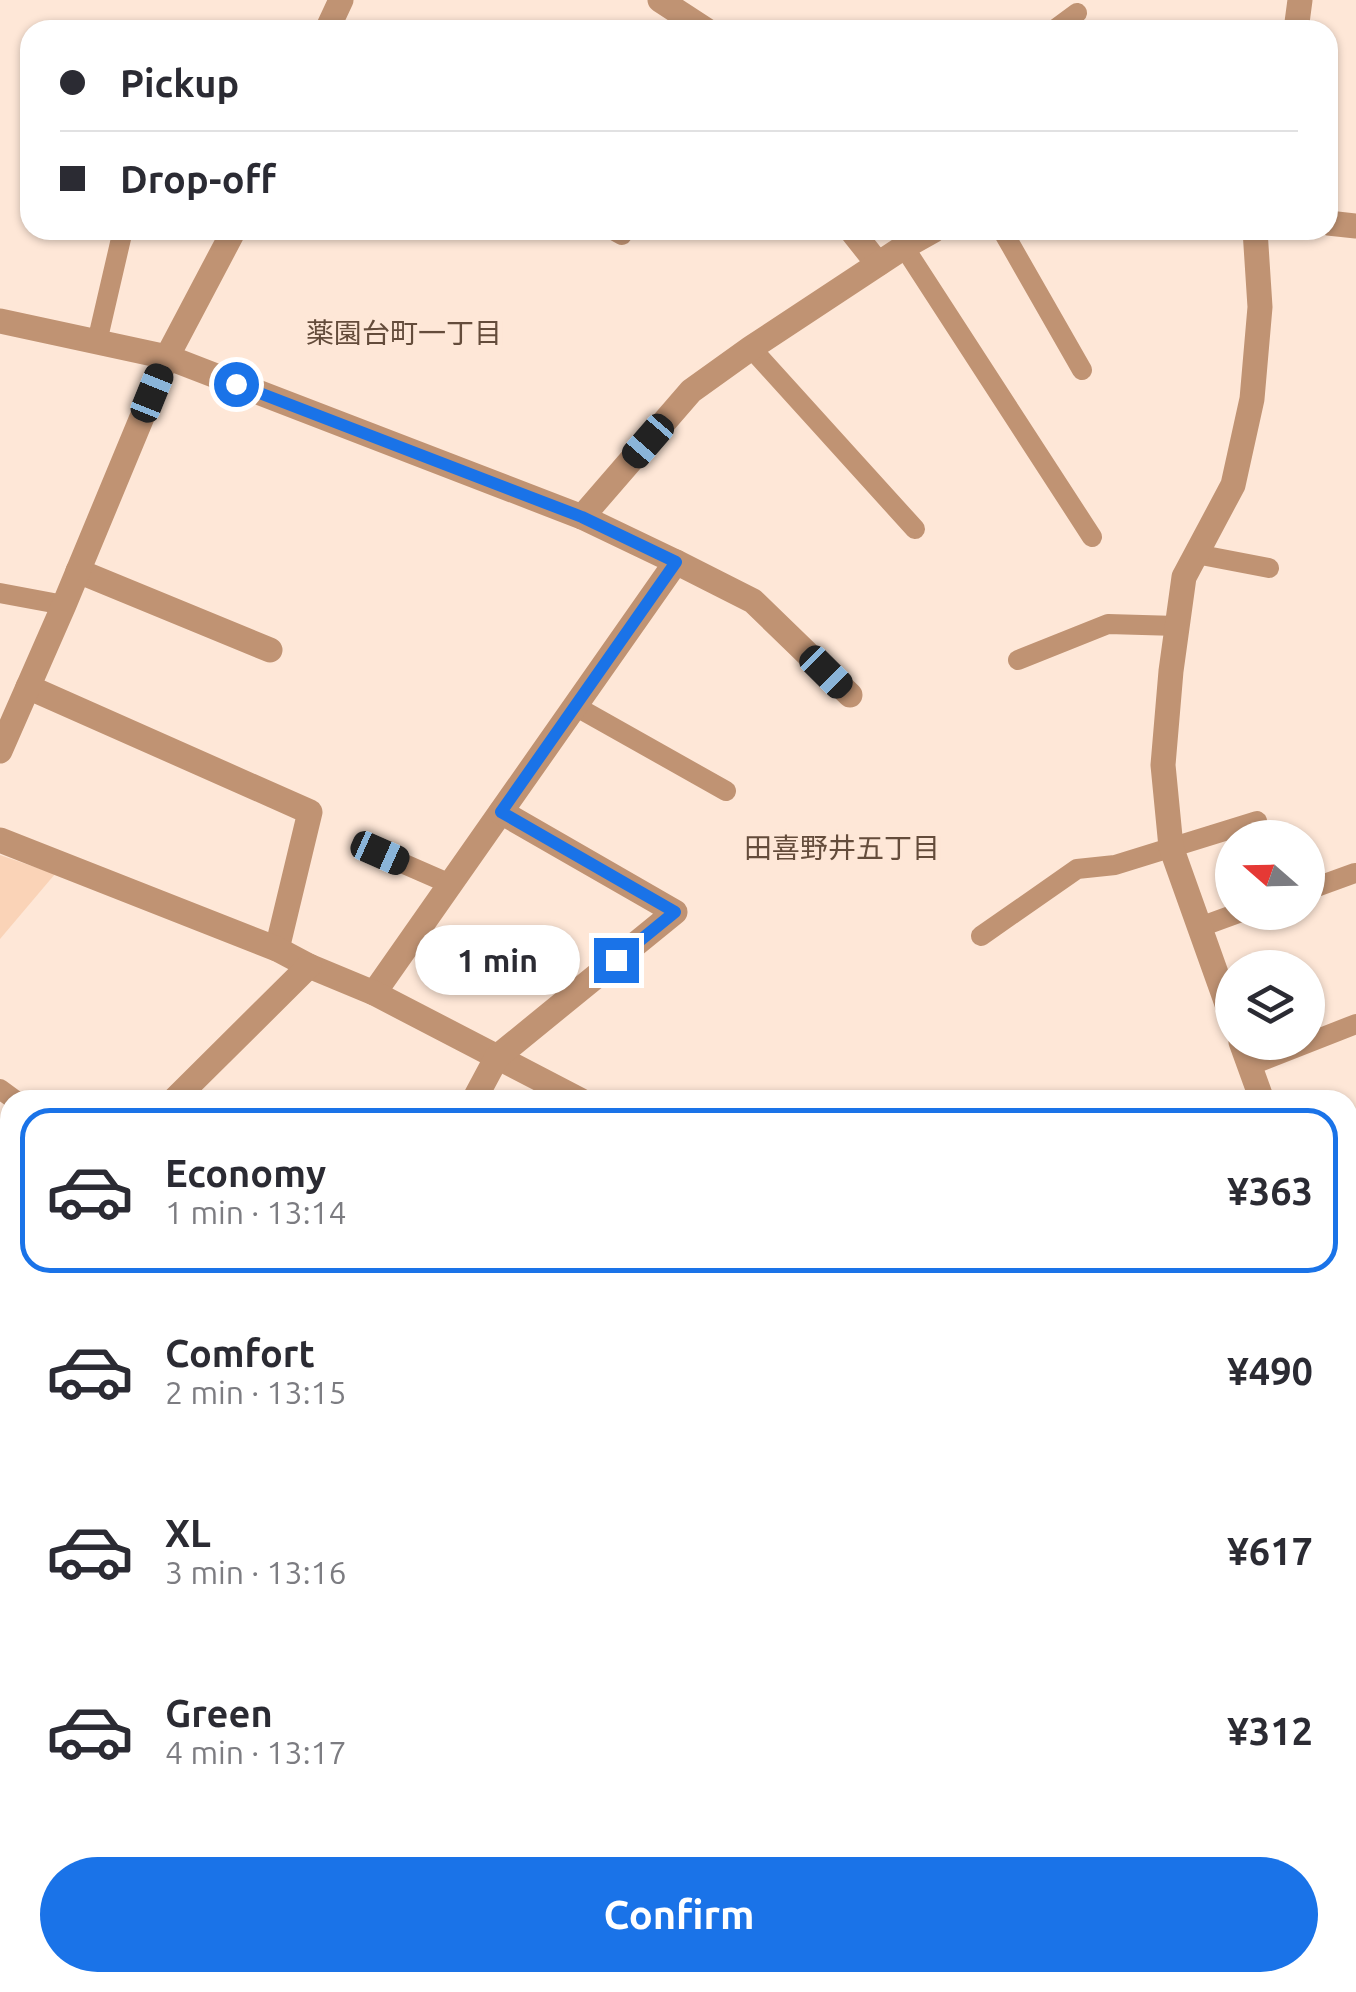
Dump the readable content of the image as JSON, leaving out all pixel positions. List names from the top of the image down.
{
  "districts": ["薬園台町一丁目", "田喜野井五丁目"],
  "north": "left",
  "page": {
    "banner": ["Pickup", "Drop-off"],
    "bubble": "1 min",
    "list": [
      {
        "name": "Economy",
        "note": "1 min · 13:14",
        "value": "¥363"
      },
      {
        "name": "Comfort",
        "note": "2 min · 13:15",
        "value": "¥490"
      },
      {
        "name": "XL",
        "note": "3 min · 13:16",
        "value": "¥617"
      },
      {
        "name": "Green",
        "note": "4 min · 13:17",
        "value": "¥312"
      }
    ],
    "buttons": "Confirm"
  }
}
